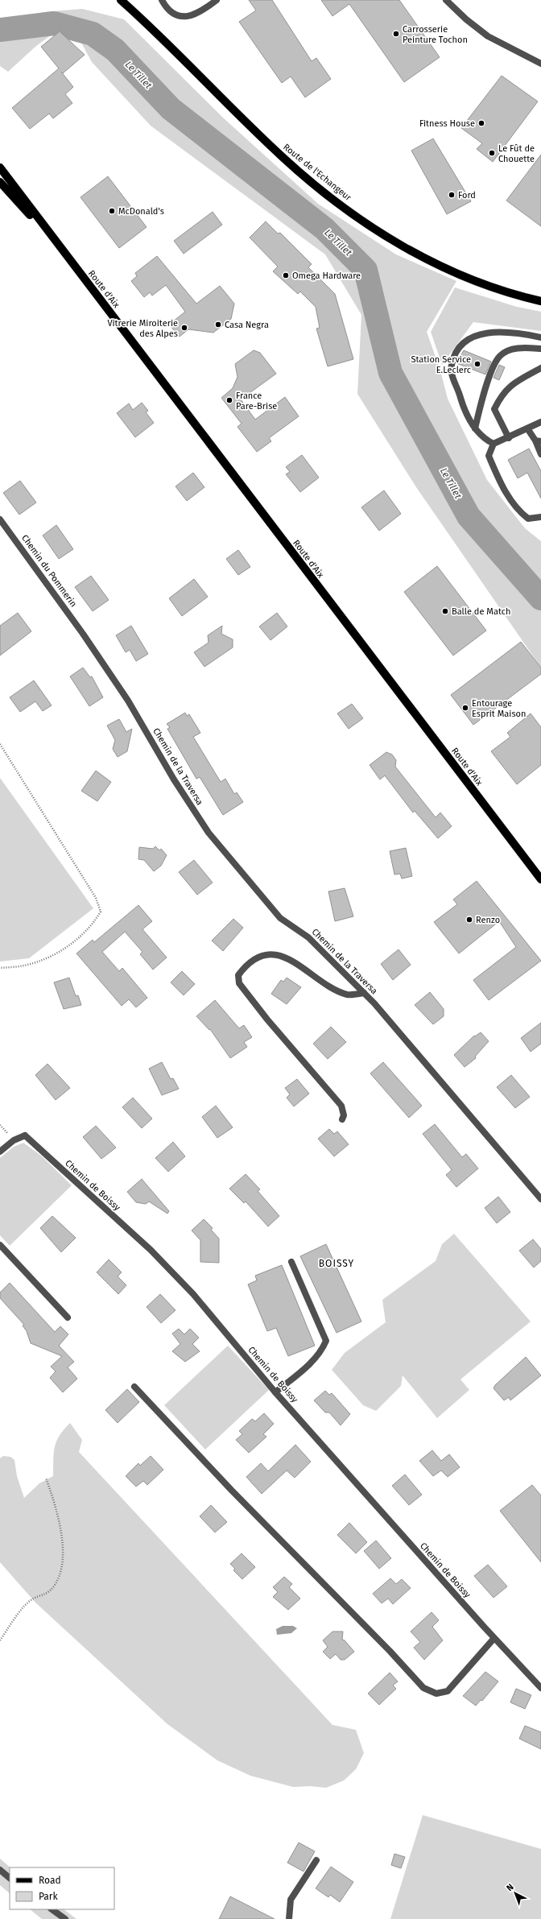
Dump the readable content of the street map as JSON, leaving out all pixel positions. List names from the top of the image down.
{
  "streets": {
    "main road": ["Route de l'Echangeur", "Route d'Aix"],
    "street": ["Chemin du Pommerin", "Chemin de la Traversa", "Chemin de Boissy"]
  },
  "crossings": [
    ["Chemin du Pommerin", "Chemin de la Traversa"]
  ],
  "districts": ["BOISSY"],
  "water": ["Le Tillet"],
  "places": [
    "Carrosserie Peinture Tochon",
    "Fitness House",
    "Le Fût de Chouette",
    "Ford",
    "McDonald's",
    "Omega Hardware",
    "Casa Negra",
    "Vitrerie Miroiterie des Alpes",
    "Station Service E.Leclerc",
    "France Pare-Brise",
    "Balle de Match",
    "Entourage Esprit Maison",
    "Renzo"
  ],
  "legend": ["Road", "Park"],
  "north": "top left"
}
